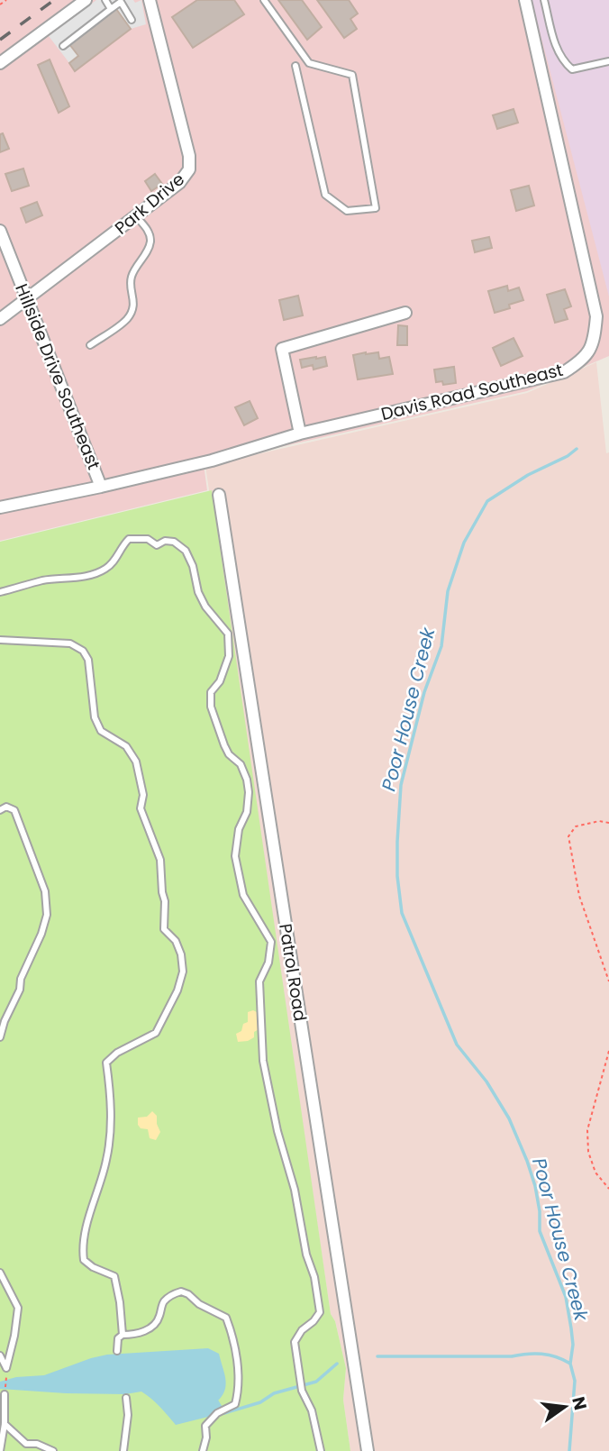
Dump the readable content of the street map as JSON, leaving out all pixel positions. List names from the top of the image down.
{
  "streets": {
    "street": [
      "Park Drive",
      "Hillside Drive Southeast",
      "Davis Road Southeast",
      "Patrol Road"
    ]
  },
  "crossings": [
    ["Park Drive", "Hillside Drive Southeast"],
    ["Hillside Drive Southeast", "Davis Road Southeast"]
  ],
  "water": ["Poor House Creek"],
  "north": "right"
}
